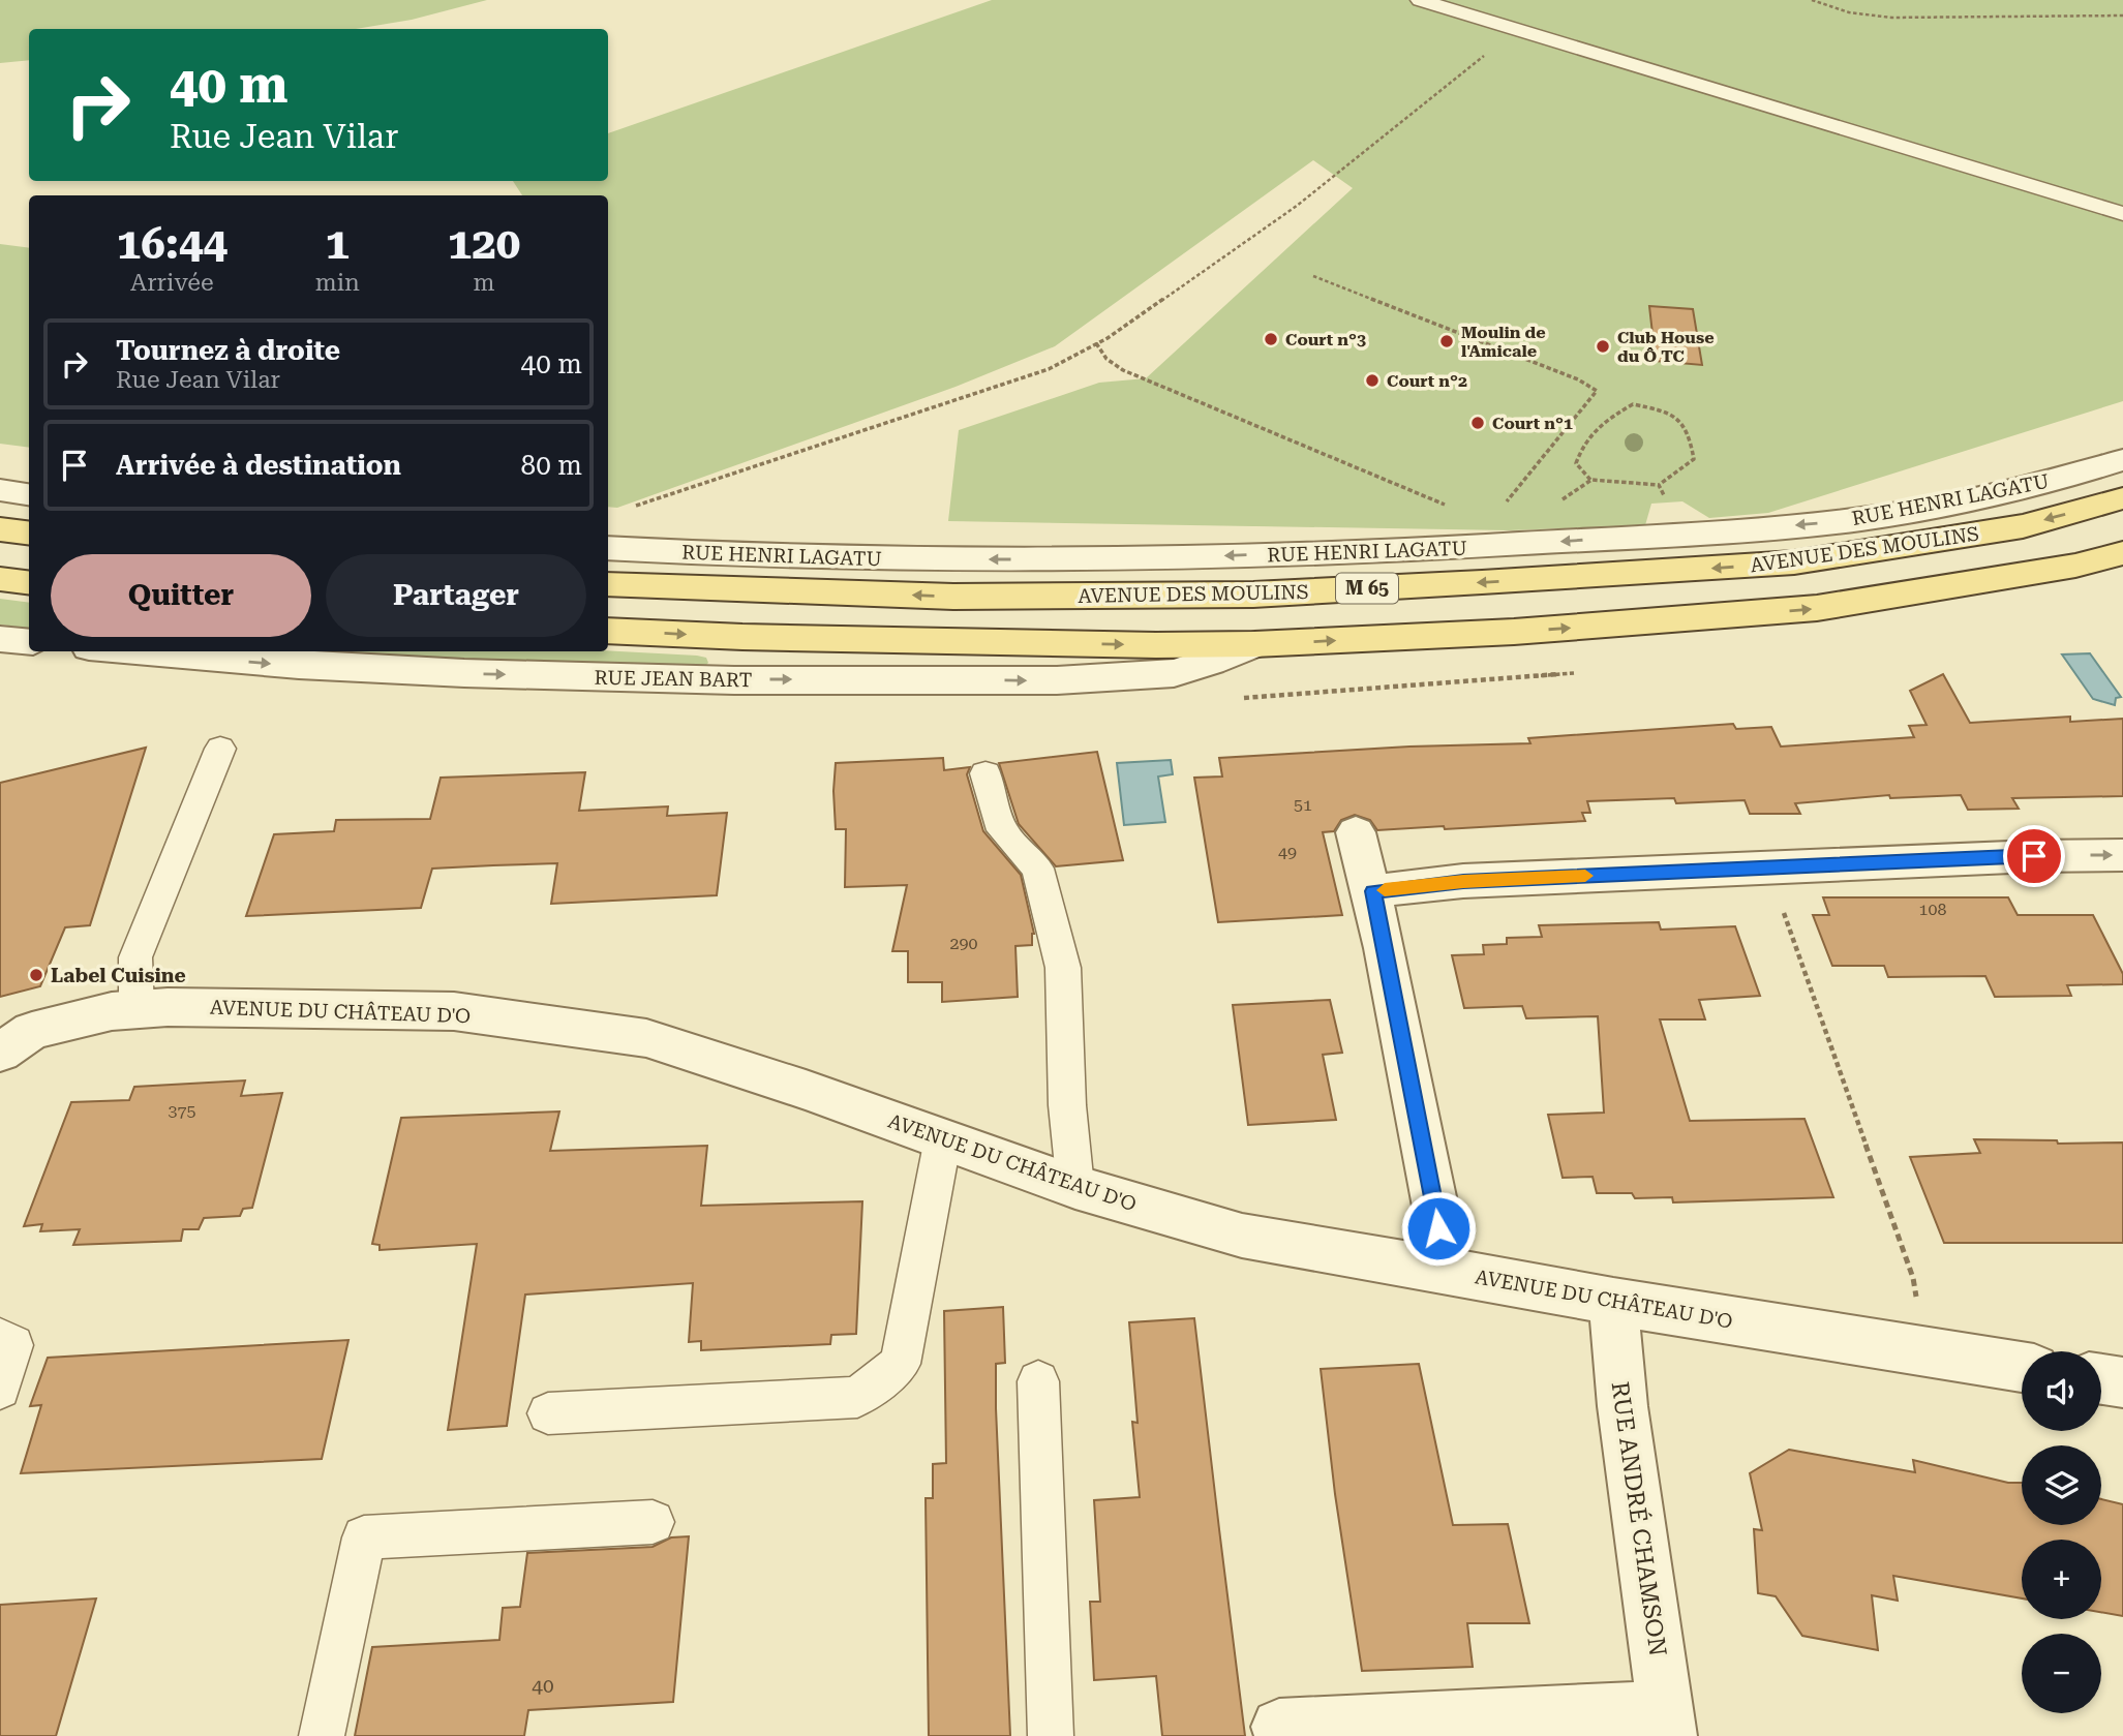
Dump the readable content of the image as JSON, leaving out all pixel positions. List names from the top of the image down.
{
  "streets": {
    "main road": ["AVENUE DES MOULINS", "M 65"],
    "street": [
      "RUE HENRI LAGATU",
      "RUE JEAN BART",
      "AVENUE DU CHÂTEAU D'O",
      "RUE ANDRÉ CHAMSON"
    ]
  },
  "crossings": [
    ["AVENUE DU CHÂTEAU D'O", "RUE ANDRÉ CHAMSON"]
  ],
  "one_way": ["RUE JEAN BART"],
  "places": [
    "Court n°3",
    "Moulin de l'Amicale",
    "Club House du Ô TC",
    "Court n°2",
    "Court n°1",
    "Label Cuisine"
  ],
  "house_numbers": [
    "51",
    "49",
    "108",
    "290",
    "375",
    "40"
  ],
  "page": {
    "turn": ["40 m", "Rue Jean Vilar"],
    "eta": [
      "16:44",
      "Arrivée",
      "1",
      "min",
      "120",
      "m"
    ],
    "list": [
      {
        "name": "Tournez à droite",
        "note": "Rue Jean Vilar",
        "value": "40 m"
      },
      {
        "name": "Arrivée à destination",
        "value": "80 m"
      }
    ],
    "buttons": ["Quitter", "Partager"],
    "map_buttons": ["+", "−"]
  }
}
